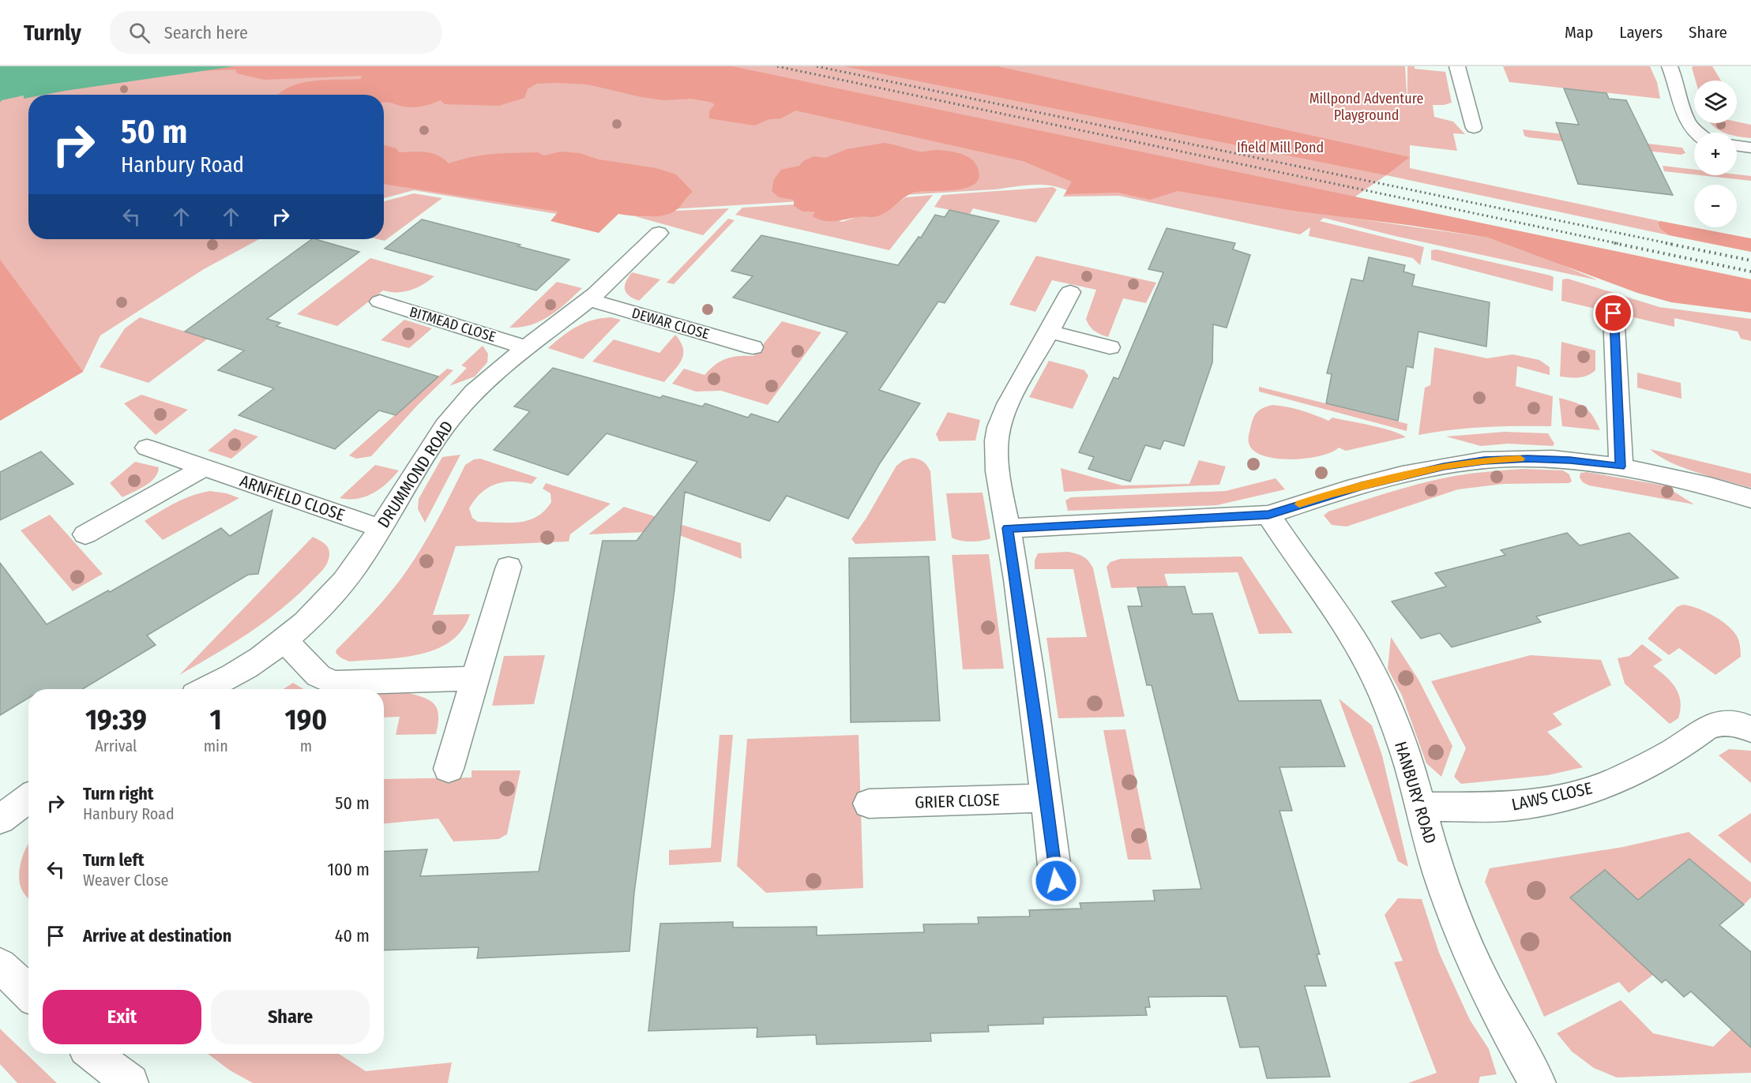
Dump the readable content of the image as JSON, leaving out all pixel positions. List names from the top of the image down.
{
  "streets": {
    "street": [
      "DEWAR CLOSE",
      "BITMEAD CLOSE",
      "DRUMMOND ROAD",
      "ARNFIELD CLOSE",
      "HANBURY ROAD",
      "LAWS CLOSE",
      "GRIER CLOSE"
    ]
  },
  "crossings": [
    ["DEWAR CLOSE", "DRUMMOND ROAD"],
    ["BITMEAD CLOSE", "DRUMMOND ROAD"],
    ["DRUMMOND ROAD", "ARNFIELD CLOSE"],
    ["HANBURY ROAD", "LAWS CLOSE"]
  ],
  "parks": ["Millpond Adventure Playground", "Ifield Mill Pond"],
  "page": {
    "header": "Turnly",
    "search": "Search here",
    "nav": ["Map", "Layers", "Share"],
    "map_buttons": ["+", "−"],
    "turn": ["50 m", "Hanbury Road"],
    "eta": [
      "19:39",
      "Arrival",
      "1",
      "min",
      "190",
      "m"
    ],
    "list": [
      {
        "name": "Turn right",
        "note": "Hanbury Road",
        "value": "50 m"
      },
      {
        "name": "Turn left",
        "note": "Weaver Close",
        "value": "100 m"
      },
      {
        "name": "Arrive at destination",
        "value": "40 m"
      }
    ],
    "buttons": ["Exit", "Share"]
  }
}
